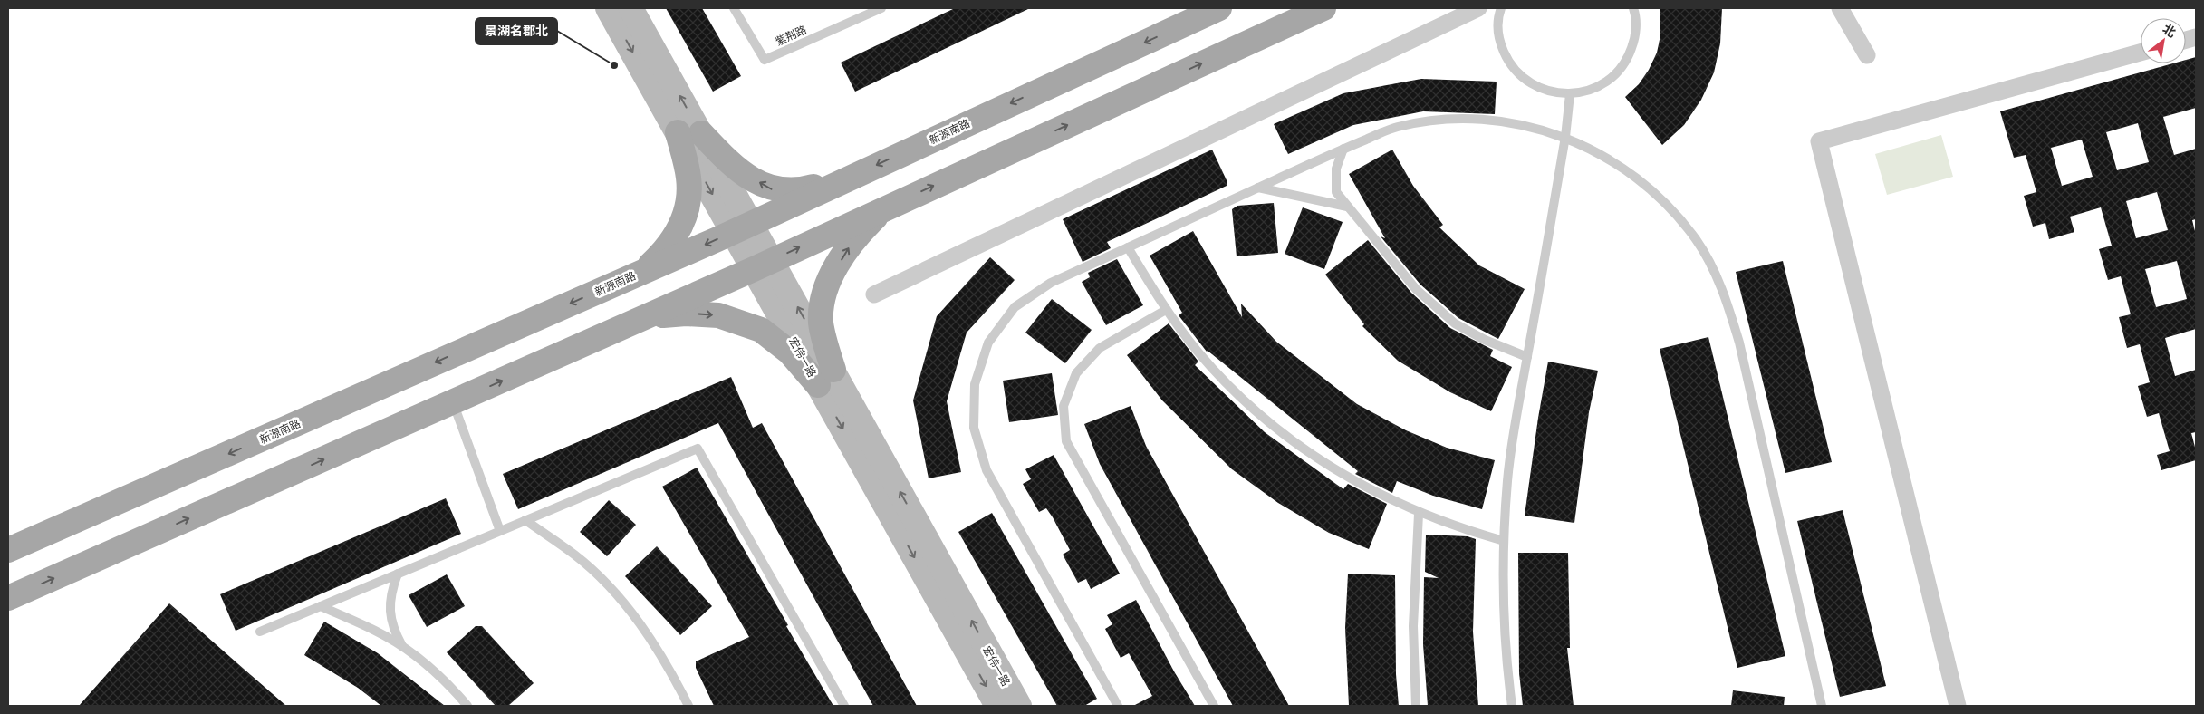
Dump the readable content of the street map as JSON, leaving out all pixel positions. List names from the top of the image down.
{
  "streets": {
    "main road": ["新源南路", "宏伟一路"],
    "lane": ["紫荆路"]
  },
  "crossings": [
    ["新源南路", "宏伟一路"]
  ],
  "places": ["景湖名郡北"],
  "north": "top right"
}
